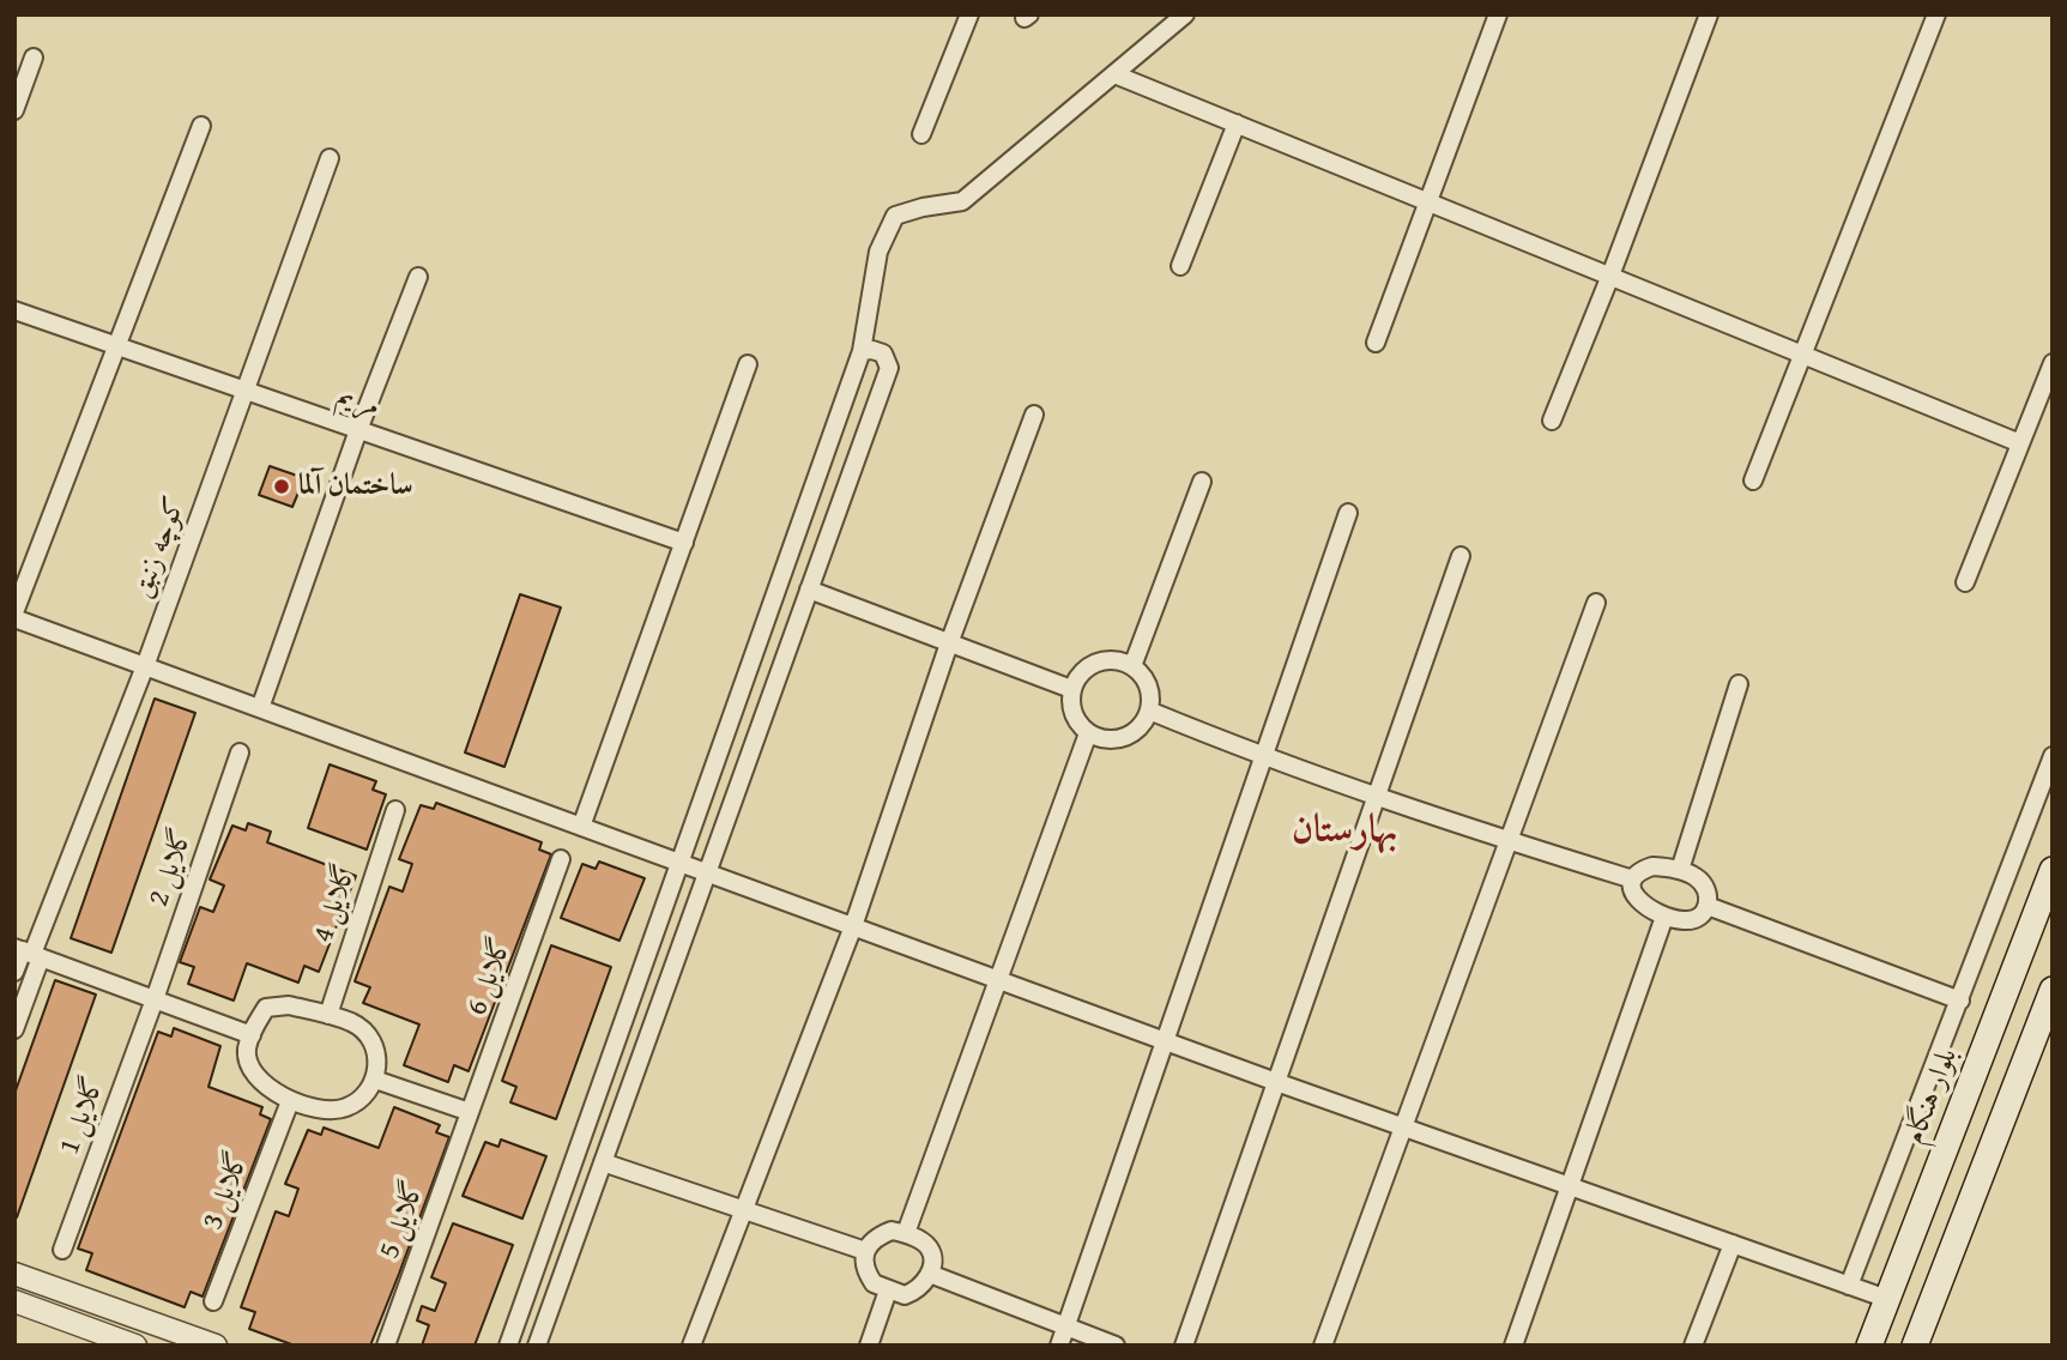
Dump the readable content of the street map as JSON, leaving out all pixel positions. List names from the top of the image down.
{
  "streets": {
    "main road": ["بلوار هنگام"],
    "street": [
      "مریم",
      "کوچه زنبق",
      "گلایل 2",
      "گلایل 4",
      "گلایل 6",
      "گلایل 1",
      "گلایل 3",
      "گلایل 5"
    ]
  },
  "crossings": [
    ["مریم", "کوچه زنبق"],
    ["گلایل 2", "گلایل 1"],
    ["گلایل 4", "گلایل 3"],
    ["گلایل 6", "گلایل 5"]
  ],
  "districts": ["بهارستان"],
  "places": ["ساختمان آلما"]
}
